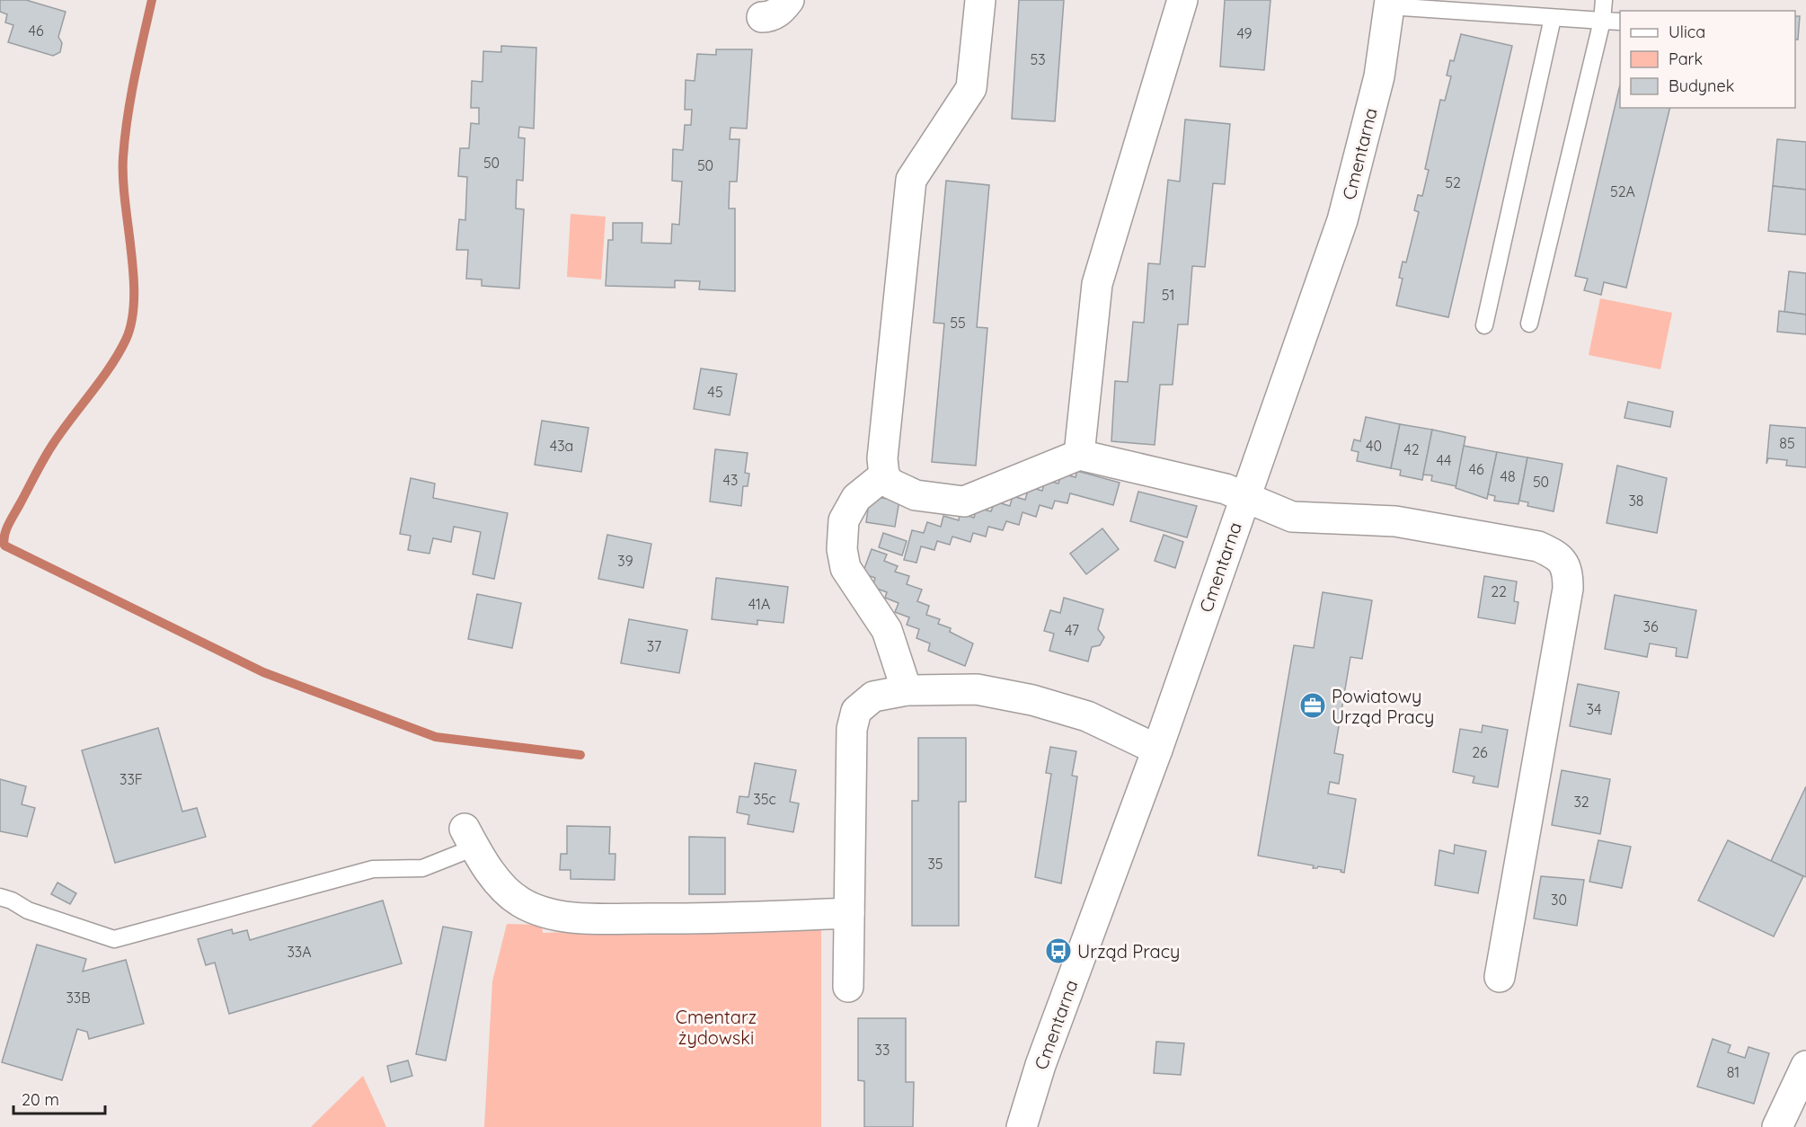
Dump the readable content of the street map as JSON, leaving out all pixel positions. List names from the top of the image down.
{
  "streets": {
    "street": ["Cmentarna"]
  },
  "parks": ["Cmentarz żydowski"],
  "places": {
    "office": ["Powiatowy Urząd Pracy"],
    "bus stop": ["Urząd Pracy"]
  },
  "house_numbers": [
    "46",
    "49",
    "53",
    "50",
    "50",
    "52",
    "52A",
    "51",
    "55",
    "45",
    "85",
    "43a",
    "40",
    "42",
    "44",
    "46",
    "48",
    "43",
    "50",
    "38",
    "39",
    "22",
    "41A",
    "36",
    "47",
    "37",
    "34",
    "26",
    "33F",
    "35c",
    "32",
    "35",
    "30",
    "33A",
    "33B",
    "33",
    "81"
  ],
  "legend": ["Ulica", "Park", "Budynek"],
  "scale_bar": "20 m"
}
